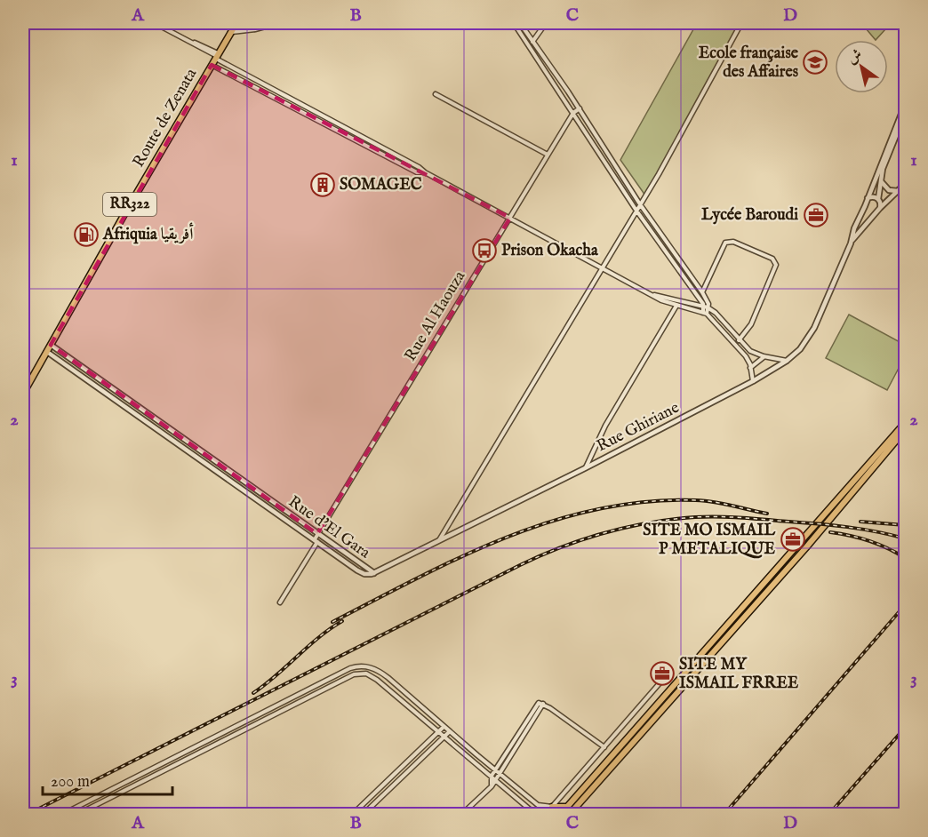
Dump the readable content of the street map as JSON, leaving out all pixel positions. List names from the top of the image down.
{
  "streets": {
    "main road": ["Route de Zenata", "RR322"],
    "street": ["Rue Al Haouza", "Rue Ghiriane", "Rue d'El Gara"]
  },
  "crossings": [
    ["Route de Zenata", "Rue d'El Gara"],
    ["Rue Al Haouza", "Rue d'El Gara"],
    ["Rue Ghiriane", "Rue d'El Gara"]
  ],
  "places": {
    "school or university": ["Ecole française des Affaires"],
    "building": ["SOMAGEC"],
    "office": ["Lycée Baroudi", "SITE MO ISMAIL P METALIQUE", "SITE MY ISMAIL FRREE"],
    "fuel station": ["Afriquia أفريقيا"],
    "bus stop": ["Prison Okacha"]
  },
  "scale_bar": "200 m",
  "north": "top left",
  "grid": {
    "columns": [
      "A",
      "B",
      "C",
      "D"
    ],
    "rows": ["1", "2", "3"]
  }
}
